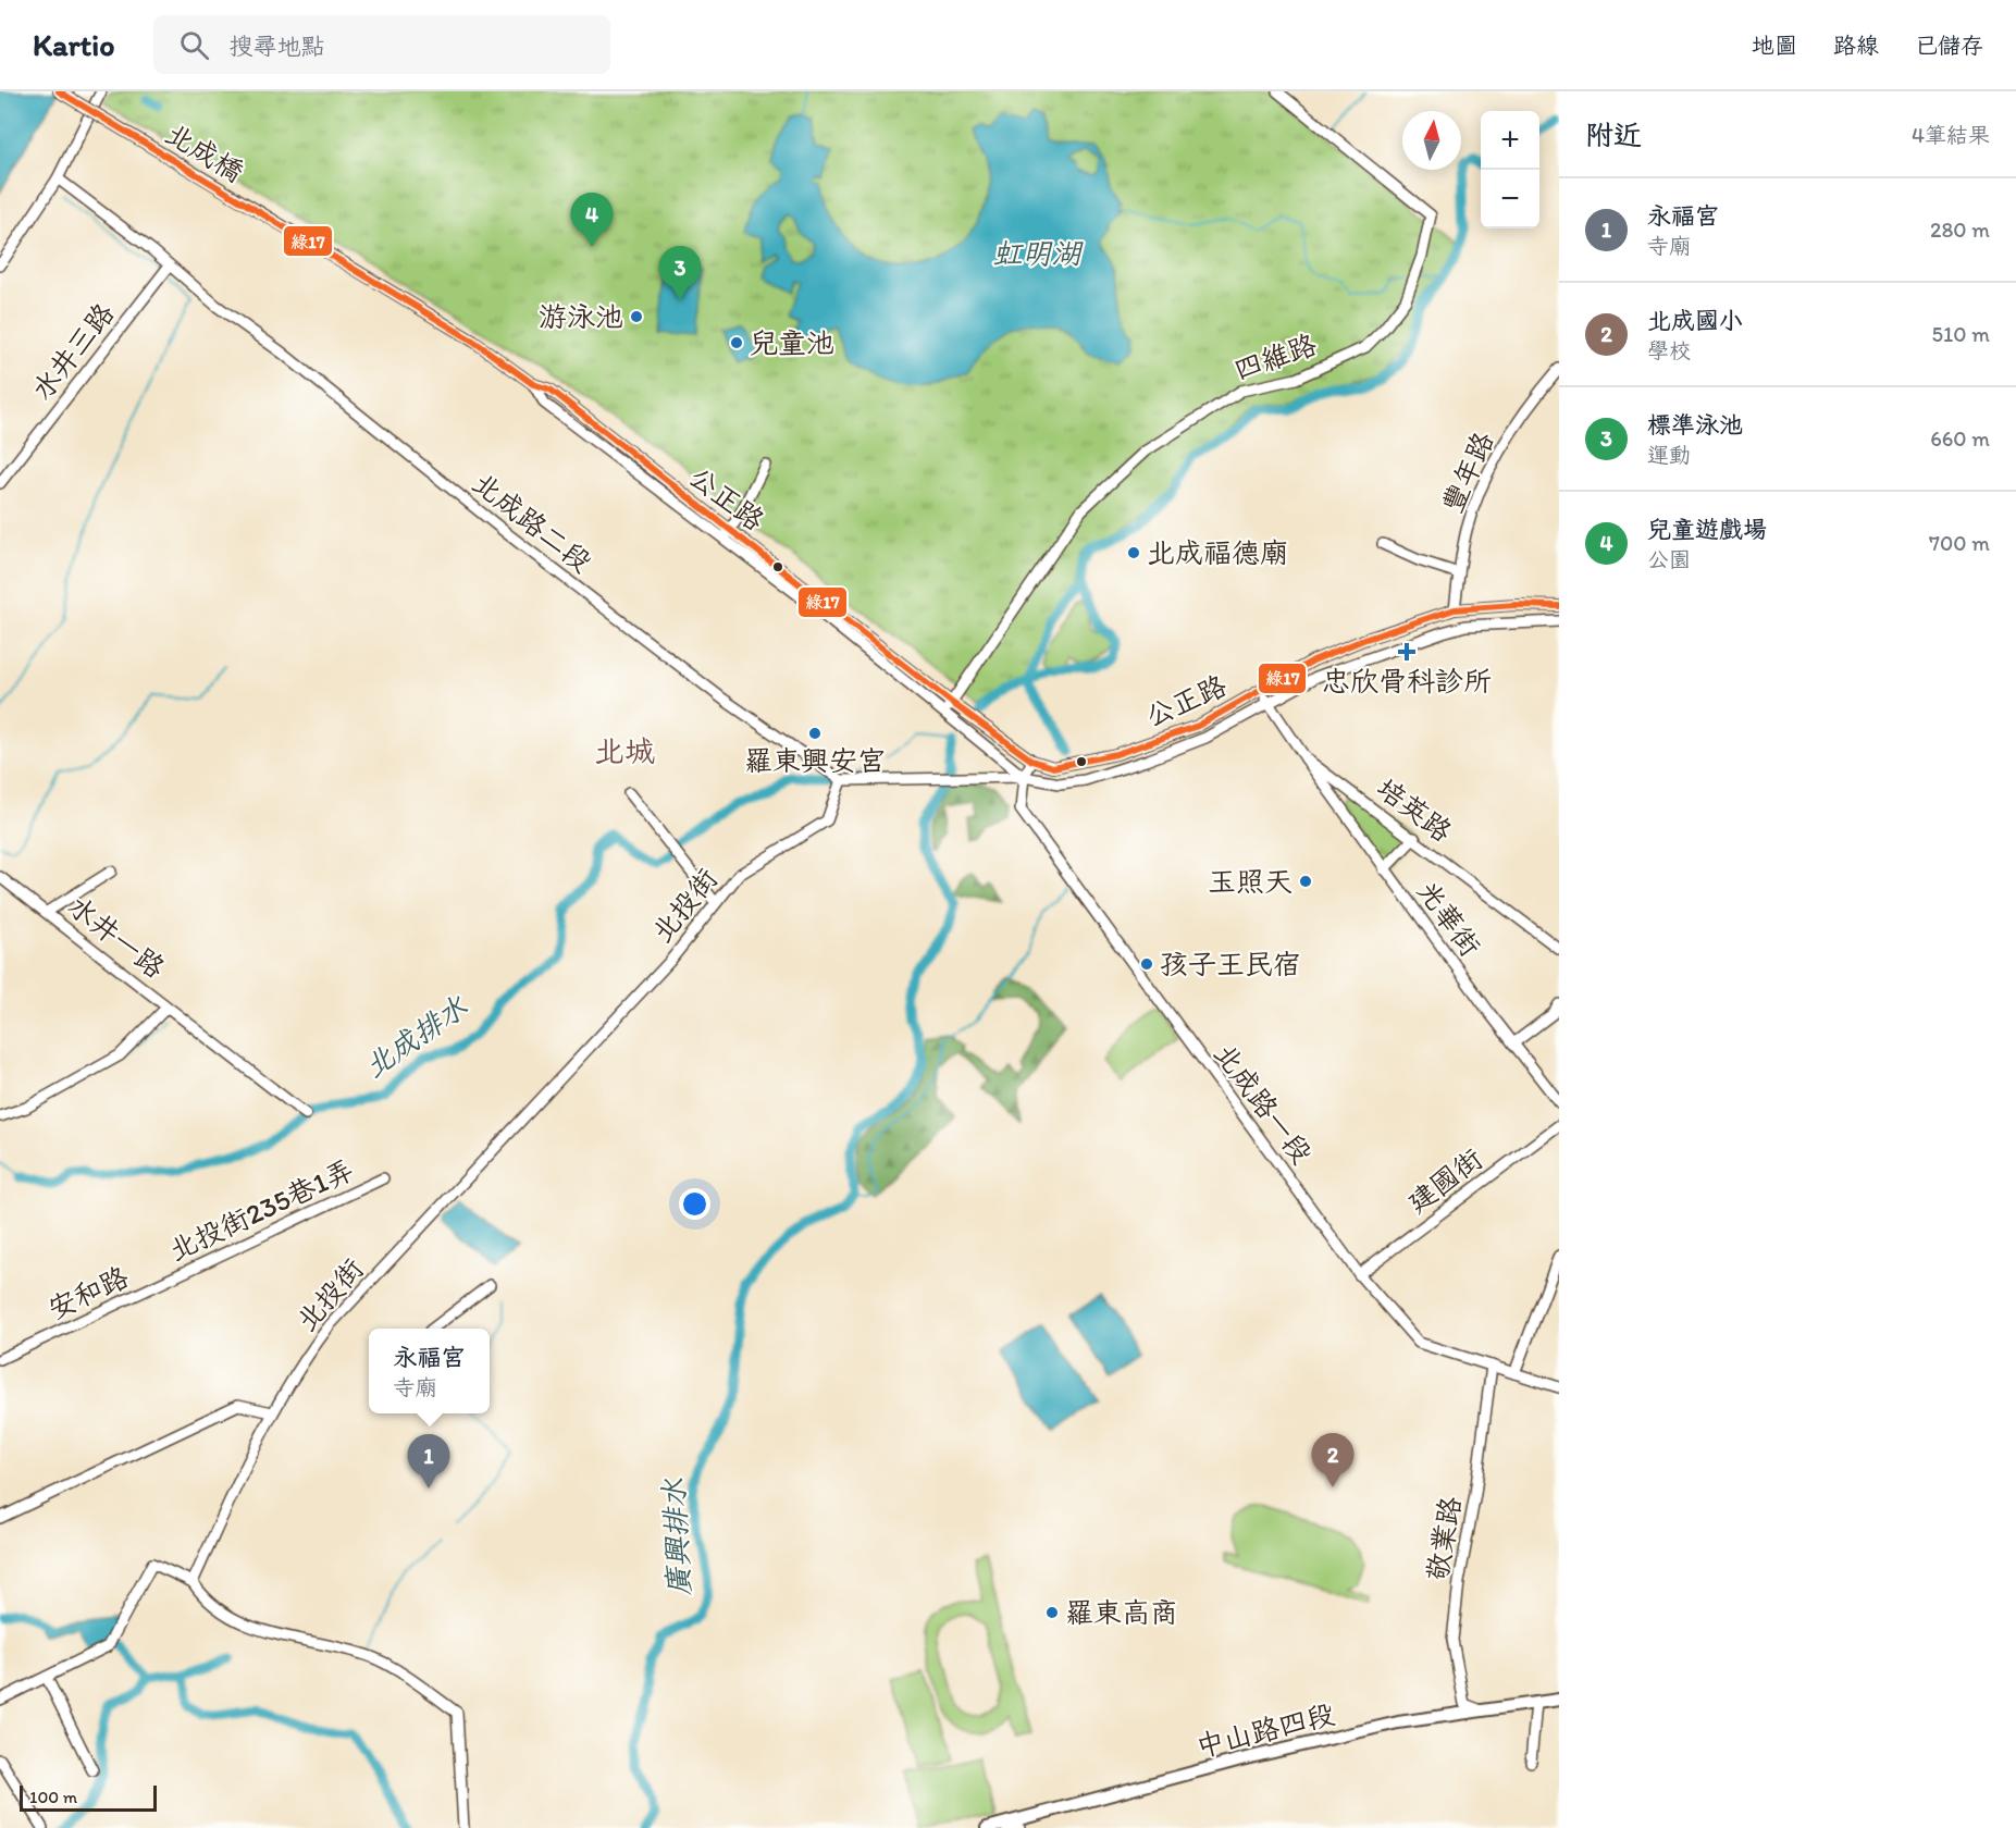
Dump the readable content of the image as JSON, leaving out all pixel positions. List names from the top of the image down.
{
  "streets": {
    "main road": ["中山路四段"],
    "street": [
      "北成橋",
      "水井三路",
      "四維路",
      "豐年路",
      "公正路",
      "北成路二段",
      "培英路",
      "北投街",
      "光華街",
      "水井一路",
      "北成路一段",
      "建國街",
      "北投街235巷1弄",
      "安和路",
      "敬業路"
    ]
  },
  "crossings": [
    ["北成橋", "公正路"],
    ["水井三路", "北成路二段"],
    ["四維路", "公正路"],
    ["豐年路", "公正路"],
    ["公正路", "培英路"],
    ["公正路", "北成路一段"],
    ["北成路二段", "北投街"],
    ["培英路", "光華街"],
    ["北成路一段", "建國街"],
    ["北成路一段", "敬業路"],
    ["北投街235巷1弄", "安和路"],
    ["敬業路", "中山路四段"]
  ],
  "districts": ["北城"],
  "water": ["虹明湖", "北成排水", "廣興排水"],
  "places": {
    "other": [
      "游泳池",
      "兒童池",
      "北成福德廟",
      "羅東興安宮",
      "玉照天",
      "孩子王民宿",
      "羅東高商"
    ],
    "health": ["忠欣骨科診所"]
  },
  "lines": ["transit line 綠17"],
  "scale_bar": "100 m",
  "north": "top",
  "page": {
    "header": "Kartio",
    "search": "搜尋地點",
    "nav": ["地圖", "路線", "已儲存"],
    "heading": ["附近", "4筆結果"],
    "map_buttons": ["+", "−"],
    "list": [
      {
        "mark": "1",
        "name": "永福宮",
        "note": "寺廟",
        "value": "280 m"
      },
      {
        "mark": "2",
        "name": "北成國小",
        "note": "學校",
        "value": "510 m"
      },
      {
        "mark": "3",
        "name": "標準泳池",
        "note": "運動",
        "value": "660 m"
      },
      {
        "mark": "4",
        "name": "兒童遊戲場",
        "note": "公園",
        "value": "700 m"
      }
    ],
    "pins": [
      "4",
      "3",
      "2",
      "1"
    ],
    "popup": ["永福宮", "寺廟"],
    "scale": "100 m"
  }
}
